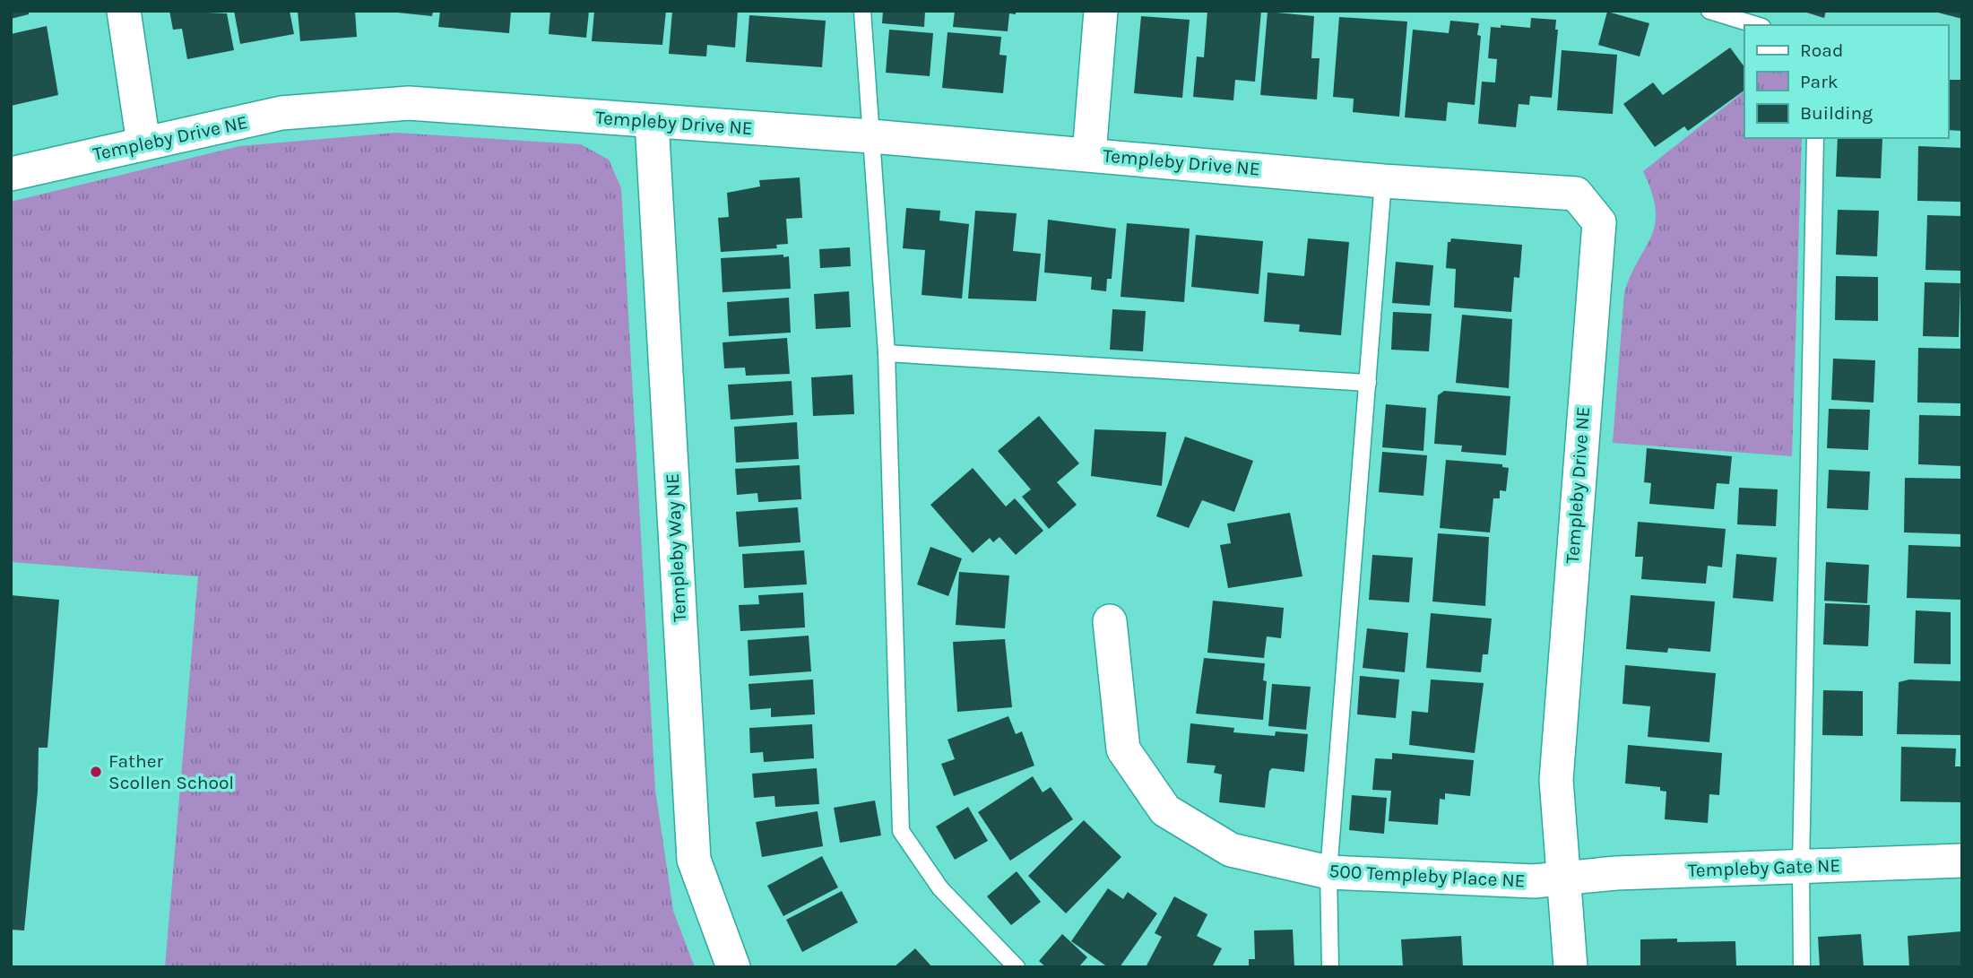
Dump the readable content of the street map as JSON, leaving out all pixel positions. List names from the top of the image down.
{
  "streets": {
    "street": [
      "Templeby Drive NE",
      "Templeby Way NE",
      "Templeby Gate NE",
      "500 Templeby Place NE"
    ]
  },
  "crossings": [
    ["Templeby Drive NE", "Templeby Way NE"],
    ["Templeby Drive NE", "Templeby Gate NE"],
    ["Templeby Drive NE", "500 Templeby Place NE"],
    ["Templeby Gate NE", "500 Templeby Place NE"]
  ],
  "places": ["Father Scollen School"],
  "legend": ["Road", "Park", "Building"]
}
